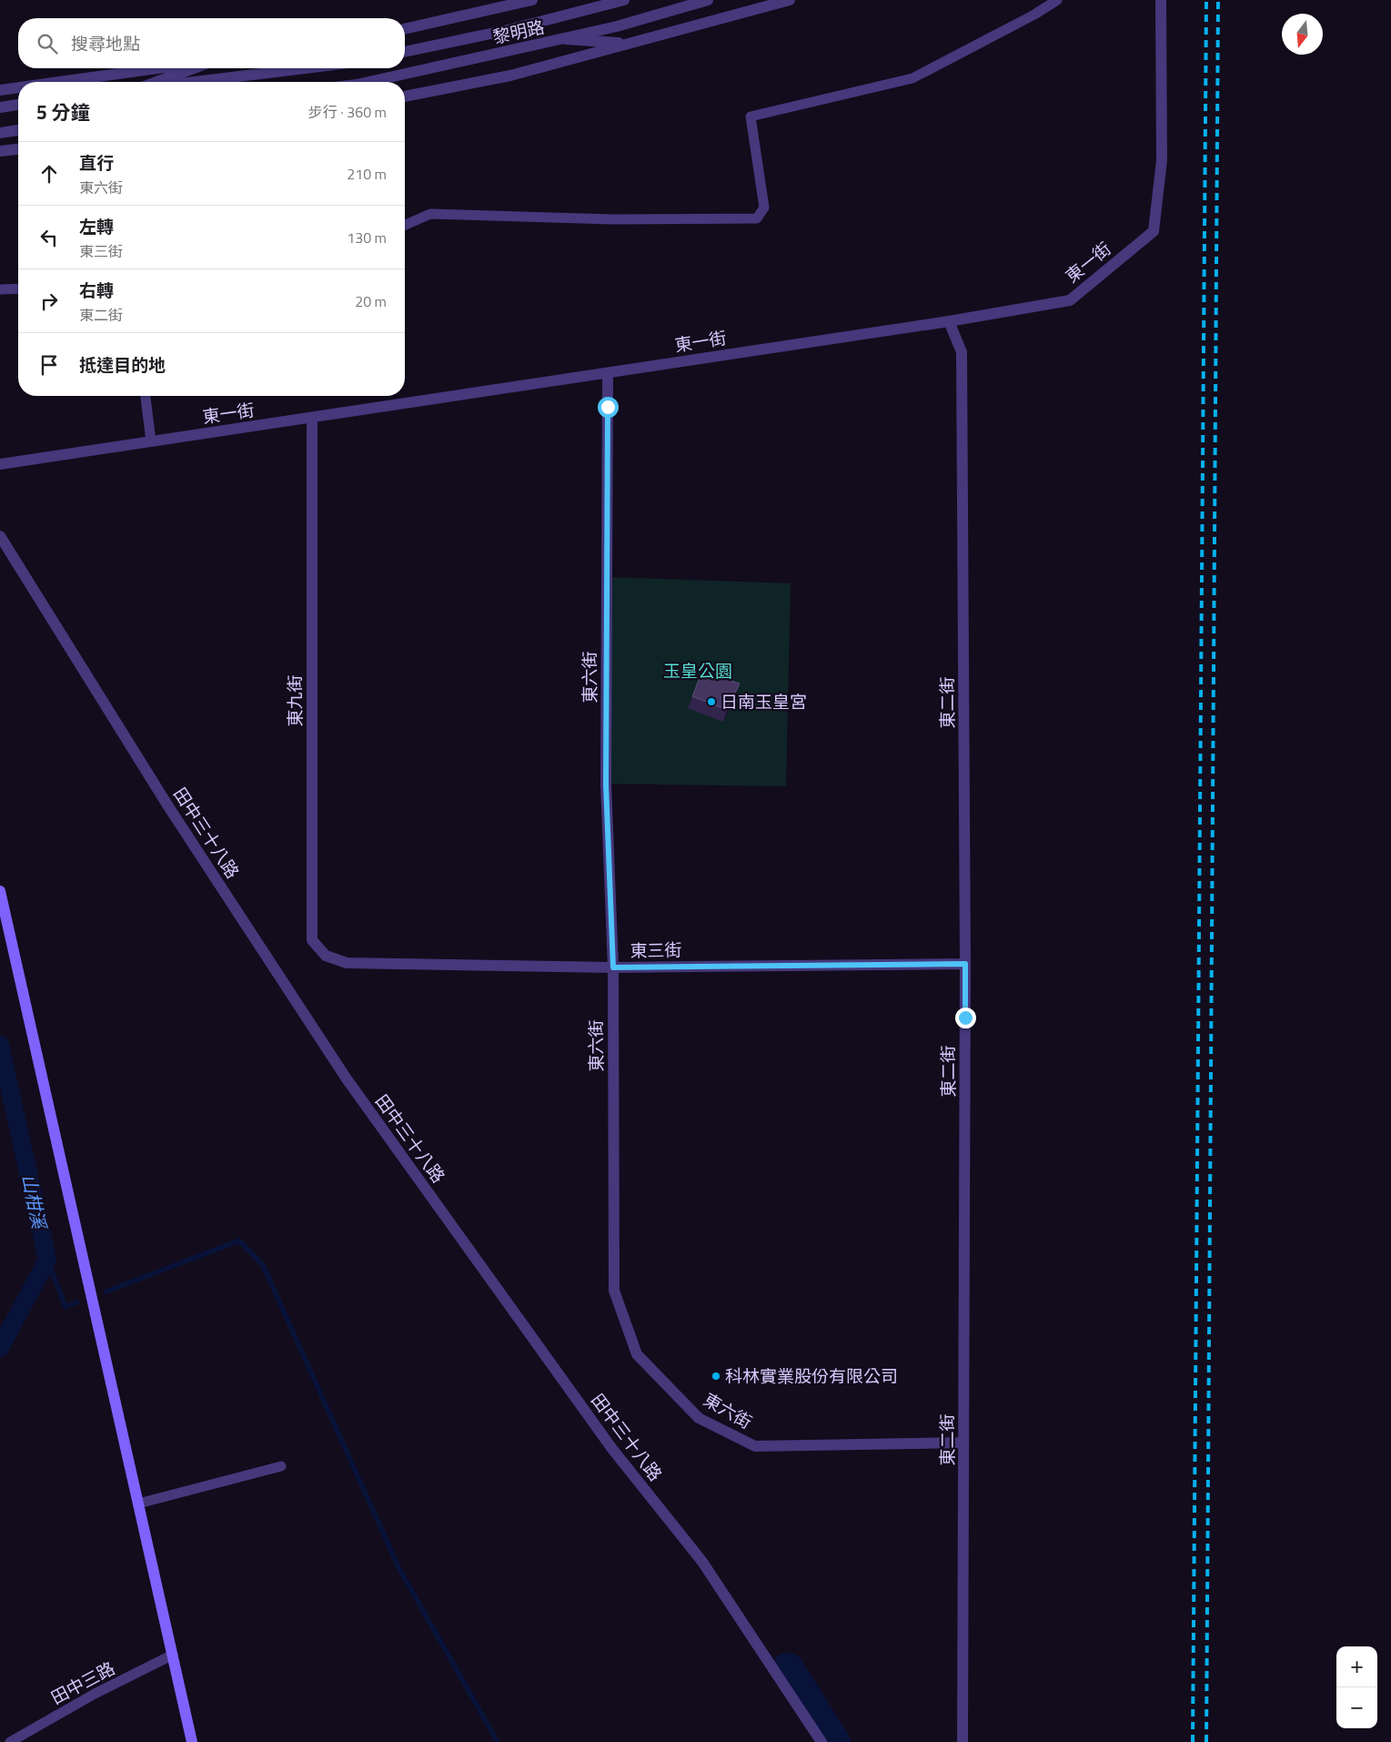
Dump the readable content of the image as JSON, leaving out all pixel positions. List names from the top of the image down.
{
  "streets": {
    "street": [
      "黎明路",
      "東一街",
      "東六街",
      "東九街",
      "東二街",
      "田中三十八路",
      "東三街"
    ],
    "lane": ["田中三路"]
  },
  "crossings": [
    ["東一街", "東六街"],
    ["東一街", "東九街"],
    ["東一街", "東二街"],
    ["東六街", "東二街"],
    ["東六街", "東三街"],
    ["東九街", "東三街"],
    ["東二街", "東三街"]
  ],
  "water": ["山柑溪"],
  "parks": ["玉皇公園"],
  "places": ["日南玉皇宮", "科林實業股份有限公司"],
  "north": "bottom",
  "page": {
    "search": "搜尋地點",
    "heading": ["5 分鐘", "步行 · 360 m"],
    "list": [
      ["直行", "東六街", "210 m"],
      ["左轉", "東三街", "130 m"],
      ["右轉", "東二街", "20 m"],
      "抵達目的地"
    ],
    "map_buttons": ["+", "−"]
  }
}
